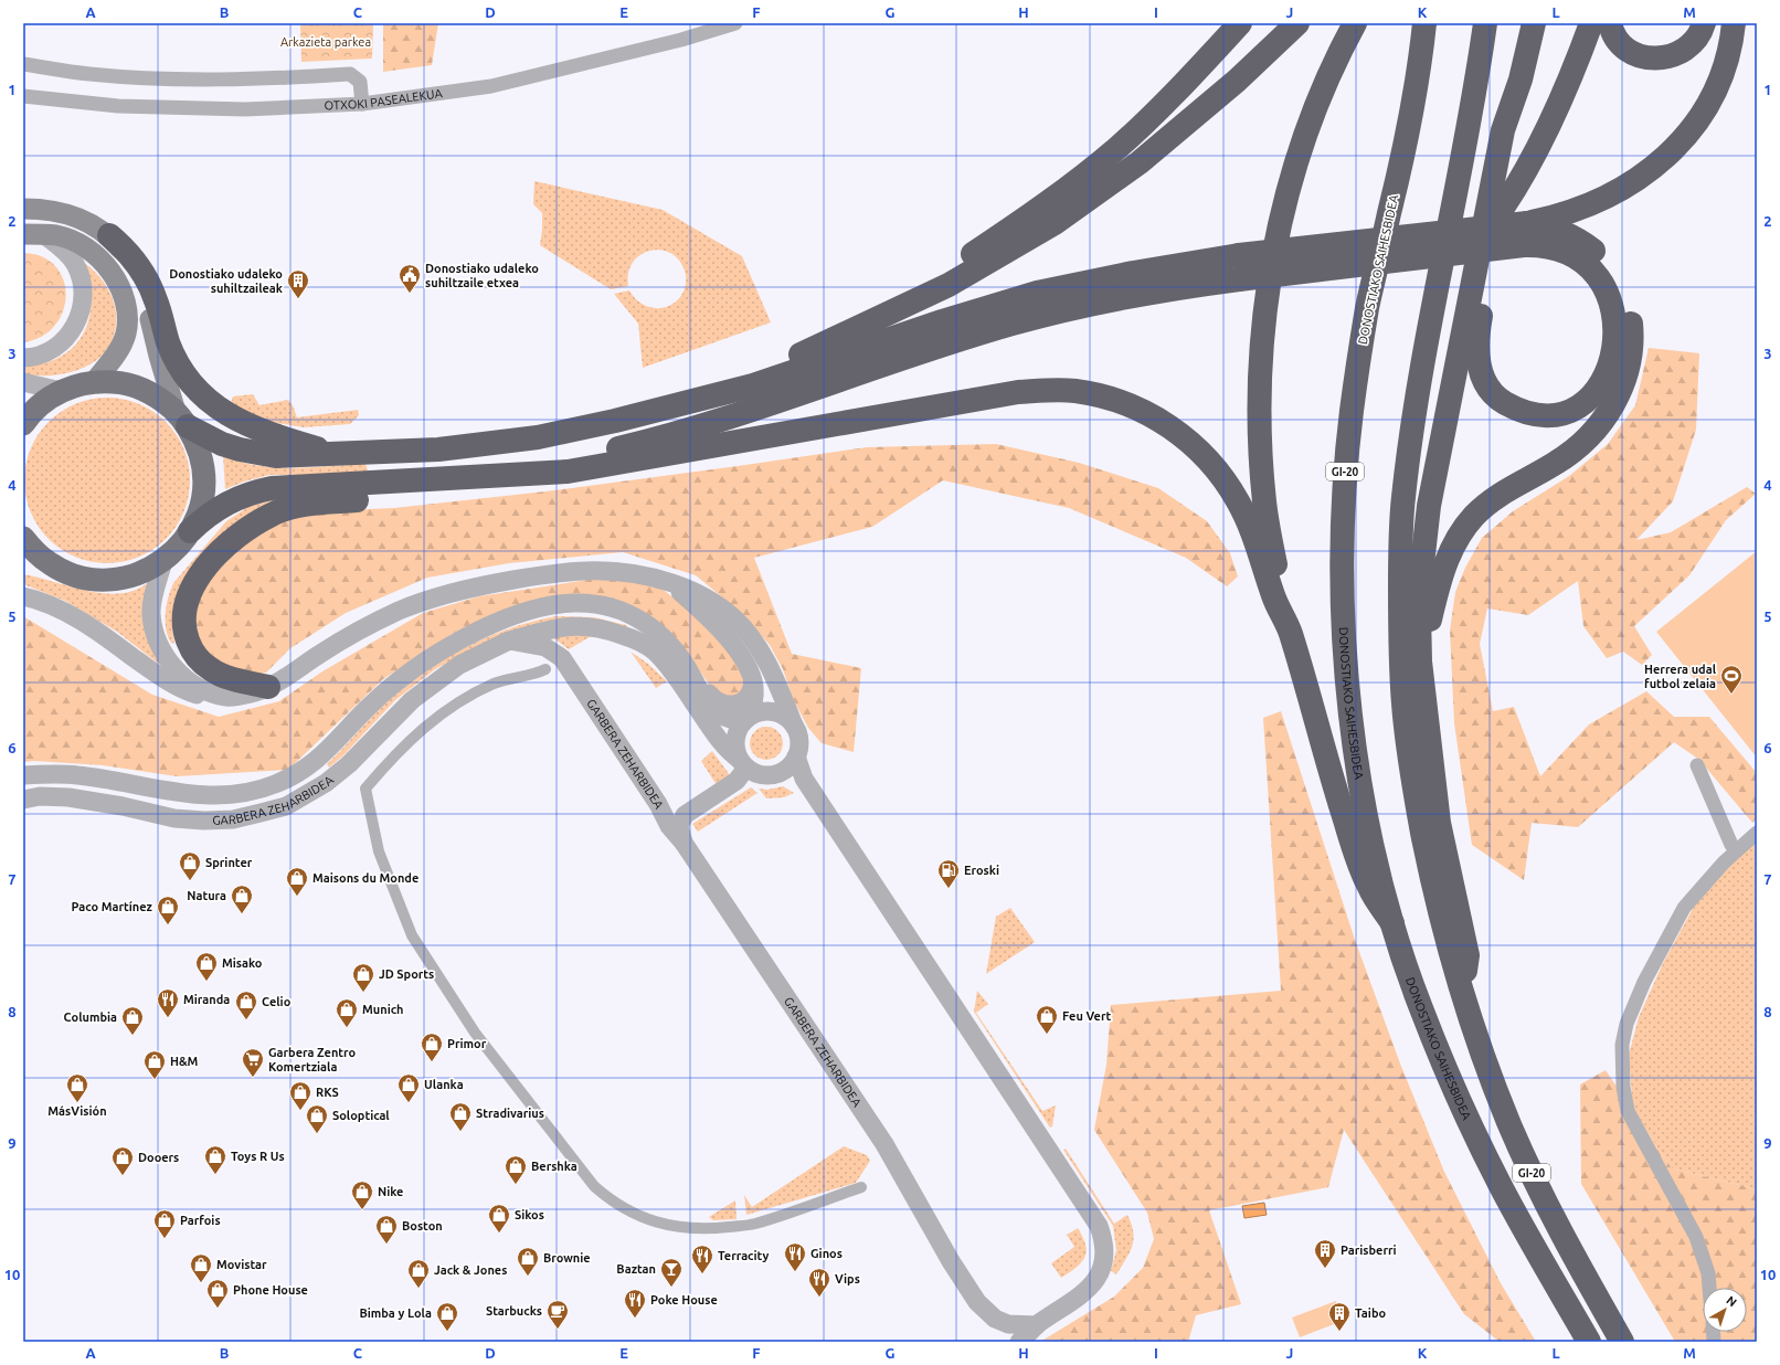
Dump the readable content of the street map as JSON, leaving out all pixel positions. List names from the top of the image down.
{
  "streets": {
    "highway": ["DONOSTIAKO SAIHESBIDEA", "GI-20"],
    "street": ["OTXOKI PASEALEKUA", "GARBERA ZEHARBIDEA"]
  },
  "parks": ["Arkazieta parkea"],
  "places": {
    "public building": ["Donostiako udaleko suhiltzaile etxea"],
    "building": ["Donostiako udaleko suhiltzaileak", "Parisberri", "Taibo"],
    "sports": ["Herrera udal futbol zelaia"],
    "shop": [
      "Sprinter",
      "Maisons du Monde",
      "Natura",
      "Paco Martínez",
      "Misako",
      "JD Sports",
      "Celio",
      "Munich",
      "Feu Vert",
      "Columbia",
      "Primor",
      "H&M",
      "MásVisión",
      "Ulanka",
      "RKS",
      "Stradivarius",
      "Soloptical",
      "Toys R Us",
      "Dooers",
      "Bershka",
      "Nike",
      "Sikos",
      "Parfois",
      "Boston",
      "Brownie",
      "Movistar",
      "Jack & Jones",
      "Phone House",
      "Bimba y Lola"
    ],
    "fuel station": ["Eroski"],
    "restaurant": [
      "Miranda",
      "Ginos",
      "Terracity",
      "Vips",
      "Poke House"
    ],
    "supermarket": ["Garbera Zentro Komertziala"],
    "bar": ["Baztan"],
    "cafe": ["Starbucks"]
  },
  "north": "top right",
  "grid": {
    "columns": [
      "A",
      "B",
      "C",
      "D",
      "E",
      "F",
      "G",
      "H",
      "I",
      "J",
      "K",
      "L",
      "M"
    ],
    "rows": [
      "1",
      "2",
      "3",
      "4",
      "5",
      "6",
      "7",
      "8",
      "9",
      "10"
    ]
  }
}
